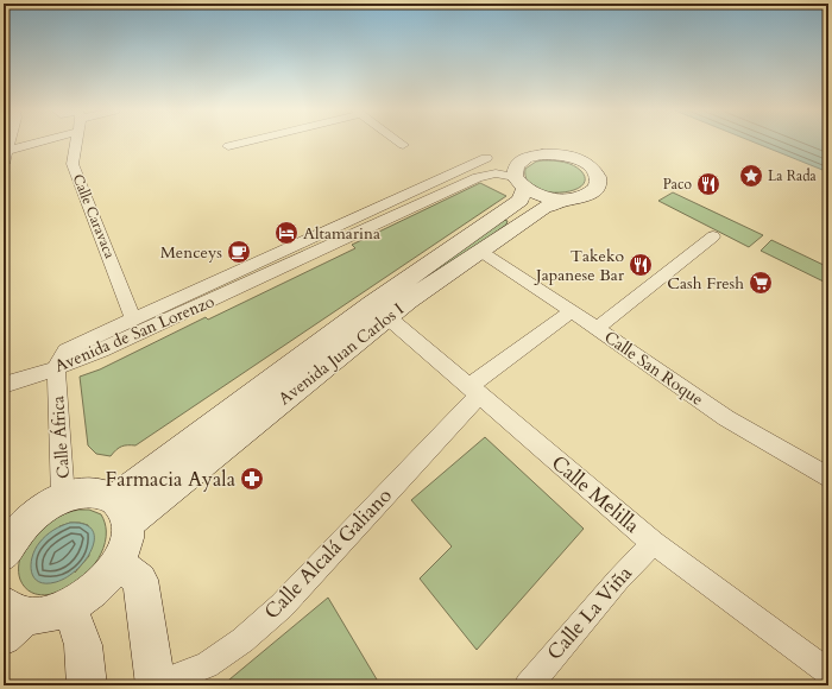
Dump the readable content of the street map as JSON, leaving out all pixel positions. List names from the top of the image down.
{
  "streets": {
    "main road": ["Avenida Juan Carlos I"],
    "street": [
      "Calle Caravaca",
      "Avenida de San Lorenzo",
      "Calle San Roque",
      "Calle África",
      "Calle Melilla",
      "Calle Alcalá Galiano",
      "Calle La Viña"
    ]
  },
  "crossings": [
    ["Calle Caravaca", "Avenida de San Lorenzo"],
    ["Avenida de San Lorenzo", "Avenida Juan Carlos I"],
    ["Avenida de San Lorenzo", "Calle África"],
    ["Avenida Juan Carlos I", "Calle San Roque"],
    ["Avenida Juan Carlos I", "Calle Melilla"],
    ["Calle San Roque", "Calle Alcalá Galiano"],
    ["Calle Melilla", "Calle Alcalá Galiano"],
    ["Calle Melilla", "Calle La Viña"]
  ],
  "places": {
    "place": ["La Rada"],
    "restaurant": ["Paco", "Takeko Japanese Bar"],
    "hotel": ["Altamarina"],
    "cafe": ["Menceys"],
    "supermarket": ["Cash Fresh"],
    "pharmacy": ["Farmacia Ayala"]
  }
}
